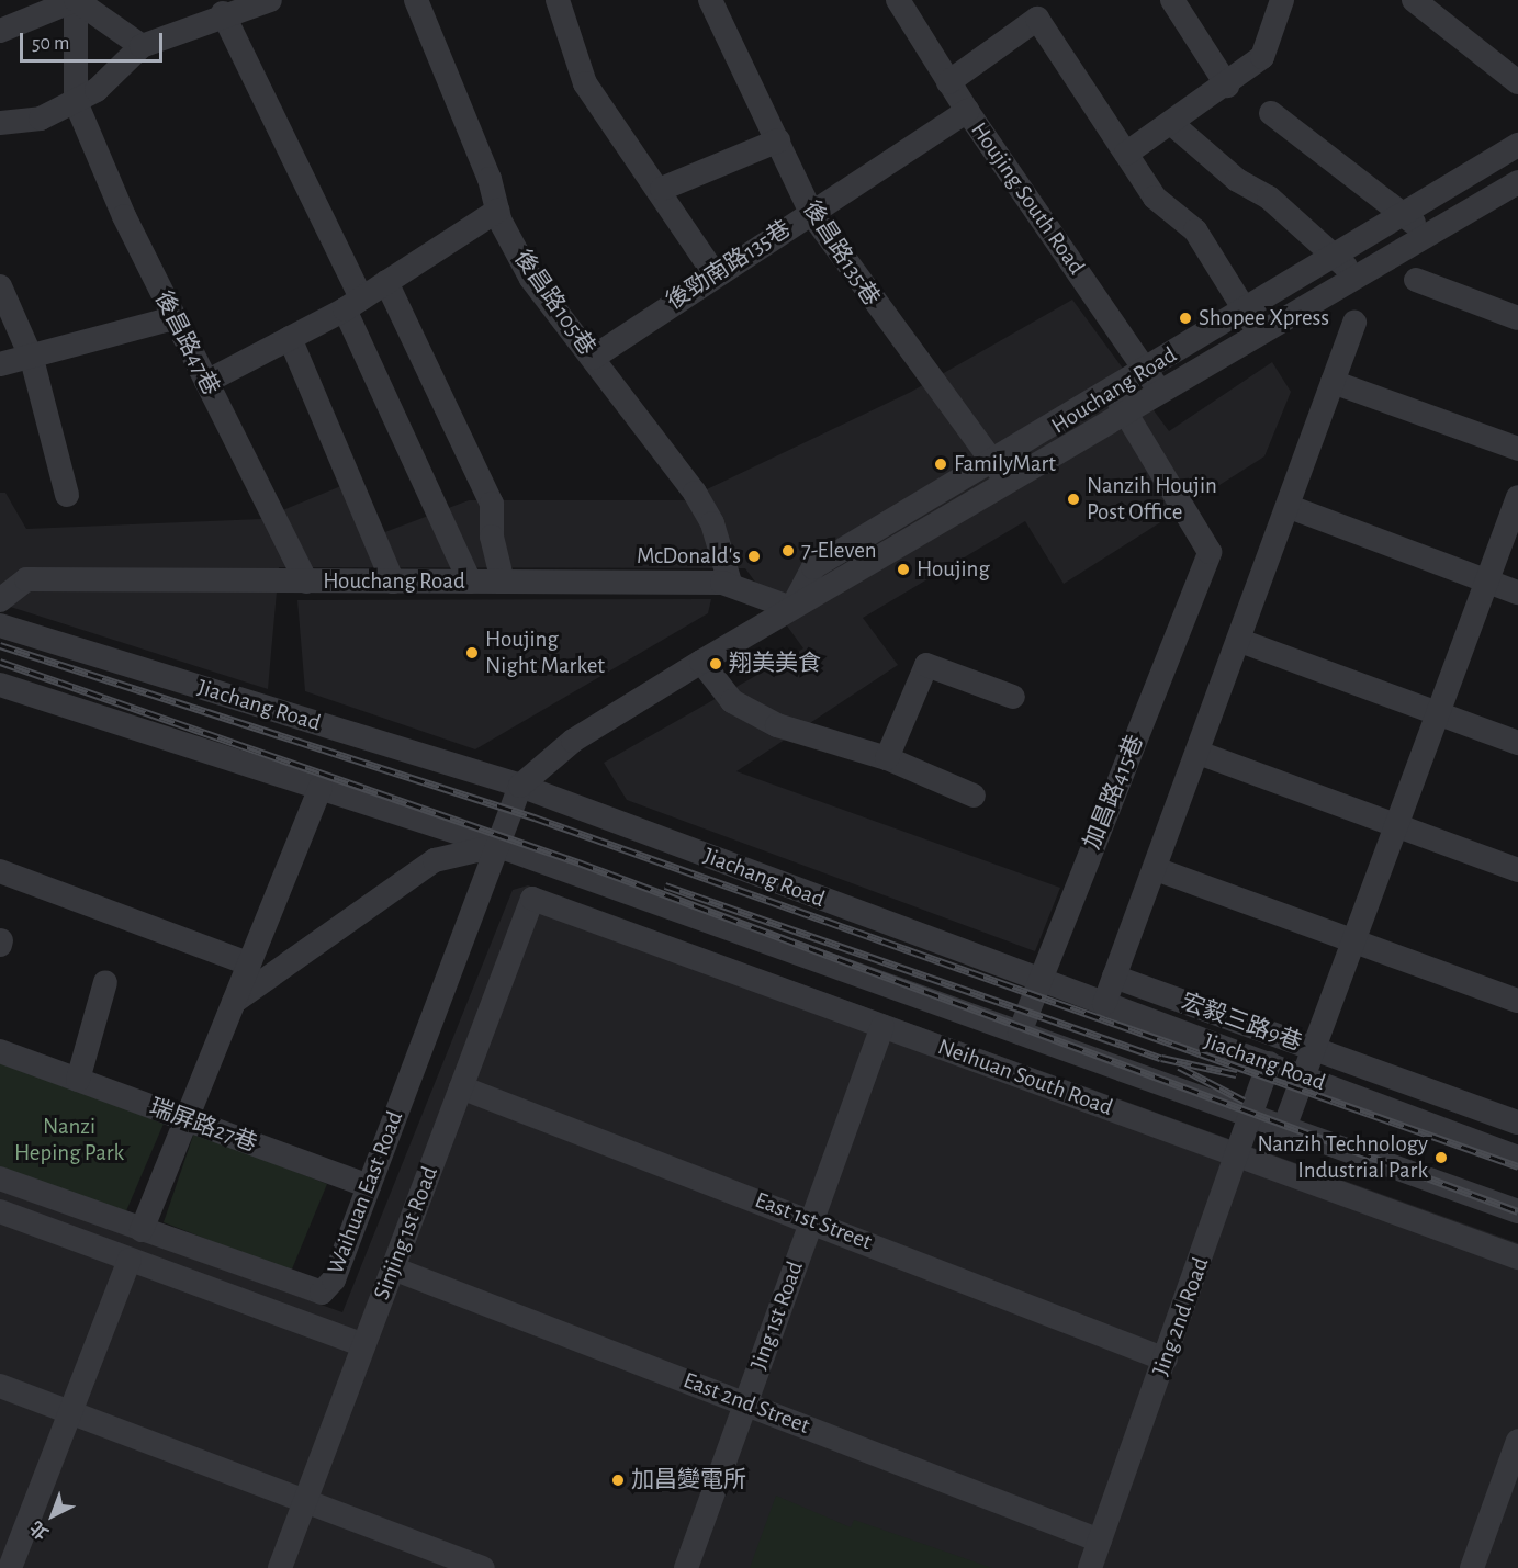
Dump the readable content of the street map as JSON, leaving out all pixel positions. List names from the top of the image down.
{
  "streets": {
    "street": [
      "Houjing South Road",
      "後昌路135巷",
      "後勁南路135巷",
      "後昌路105巷",
      "後昌路47巷",
      "Houchang Road",
      "Jiachang Road",
      "加昌路415巷",
      "宏毅三路9巷",
      "Neihuan South Road",
      "瑞屏路27巷",
      "Waihuan East Road",
      "East 1st Street",
      "Sinjing 1st Road",
      "Jing 1st Road",
      "Jing 2nd Road",
      "East 2nd Street"
    ]
  },
  "crossings": [
    ["Houjing South Road", "後勁南路135巷"],
    ["Houjing South Road", "Houchang Road"],
    ["後昌路135巷", "後勁南路135巷"],
    ["後昌路135巷", "Houchang Road"],
    ["後勁南路135巷", "後昌路105巷"],
    ["後昌路105巷", "Houchang Road"],
    ["後昌路47巷", "Houchang Road"],
    ["Houchang Road", "加昌路415巷"],
    ["Jiachang Road", "加昌路415巷"],
    ["Jiachang Road", "Waihuan East Road"],
    ["Jiachang Road", "Jing 2nd Road"],
    ["Neihuan South Road", "Sinjing 1st Road"],
    ["Neihuan South Road", "Jing 1st Road"],
    ["Neihuan South Road", "Jing 2nd Road"],
    ["瑞屏路27巷", "Waihuan East Road"],
    ["East 1st Street", "Sinjing 1st Road"],
    ["East 1st Street", "Jing 1st Road"],
    ["East 1st Street", "Jing 2nd Road"],
    ["Sinjing 1st Road", "East 2nd Street"],
    ["Jing 1st Road", "East 2nd Street"],
    ["Jing 2nd Road", "East 2nd Street"]
  ],
  "parks": ["Nanzi Heping Park"],
  "places": [
    "Shopee Xpress",
    "FamilyMart",
    "Nanzih Houjin Post Office",
    "7-Eleven",
    "McDonald's",
    "Houjing",
    "Houjing Night Market",
    "翔美美食",
    "Nanzih Technology Industrial Park",
    "加昌變電所"
  ],
  "scale_bar": "50 m",
  "north": "bottom left"
}
